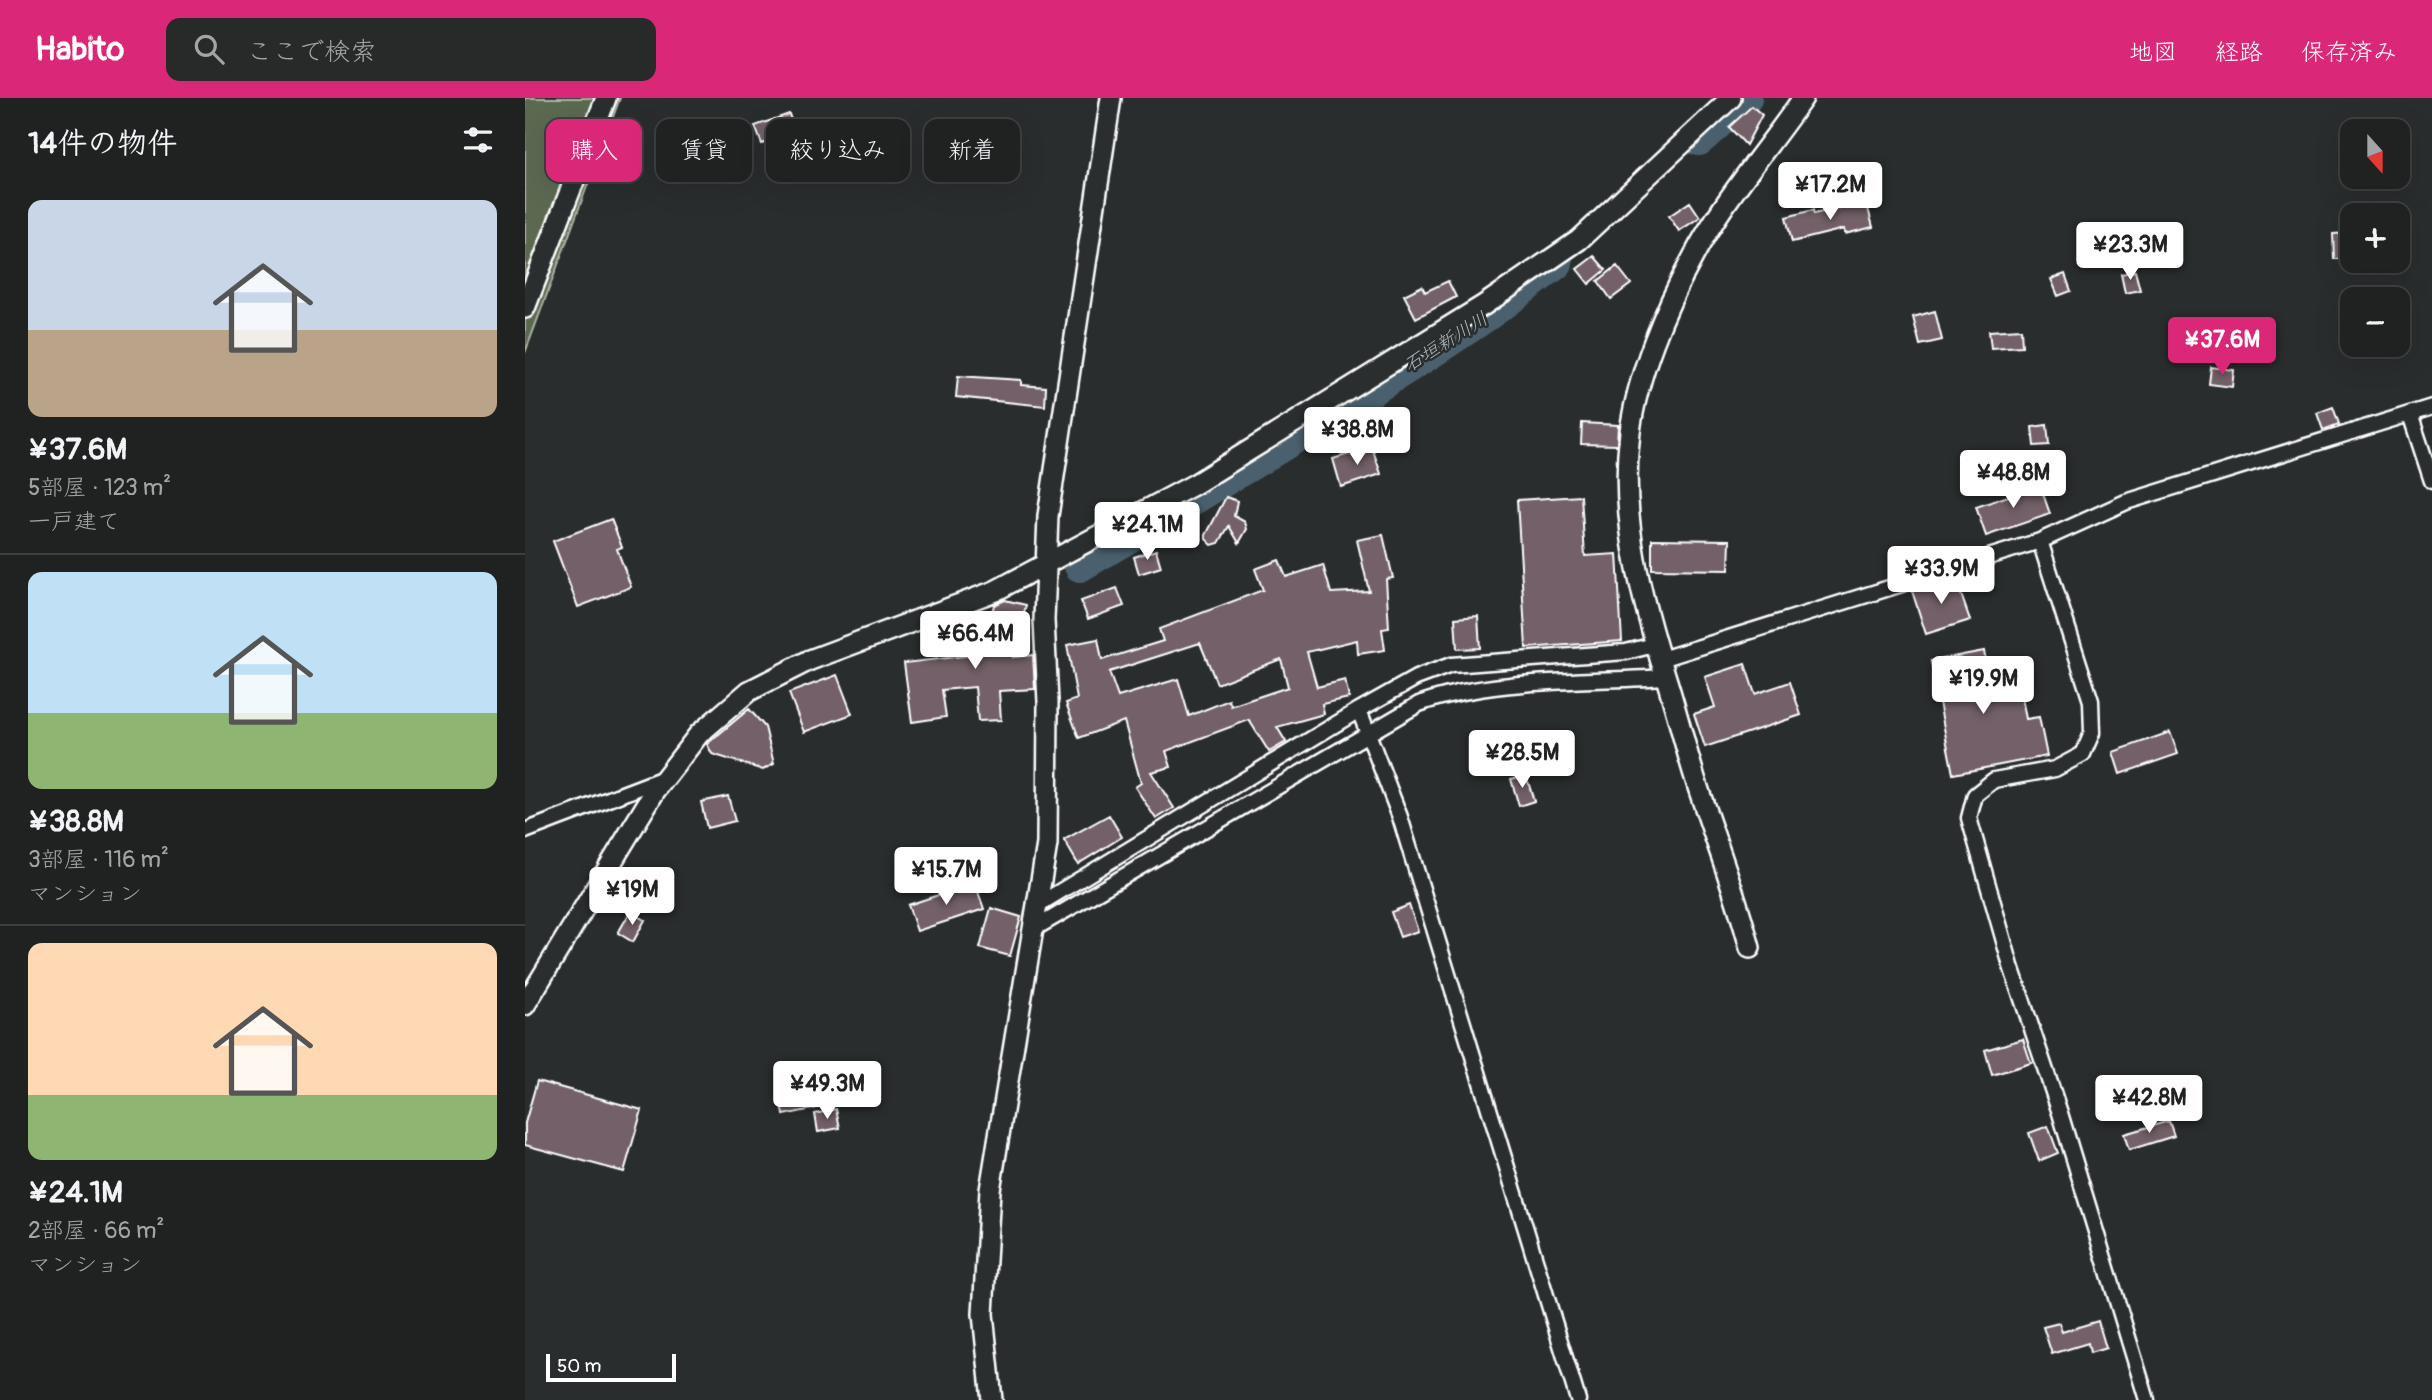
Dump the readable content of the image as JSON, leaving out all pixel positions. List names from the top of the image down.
{
  "water": ["石垣新川川"],
  "scale_bar": "50 m",
  "north": "bottom",
  "page": {
    "header": "Habito",
    "search": "ここで検索",
    "nav": ["地図", "経路", "保存済み"],
    "heading": "14件の物件",
    "map_buttons": ["+", "−"],
    "chip": [
      "購入",
      "賃貸",
      "絞り込み",
      "新着"
    ],
    "price": [
      "¥17.2M",
      "¥23.3M",
      "¥37.6M",
      "¥38.8M",
      "¥48.8M",
      "¥24.1M",
      "¥33.9M",
      "¥66.4M",
      "¥19.9M",
      "¥28.5M",
      "¥15.7M",
      "¥19M",
      "¥49.3M",
      "¥42.8M"
    ],
    "list": [
      {
        "name": "¥37.6M",
        "note": "5部屋 · 123 m² · 一戸建て"
      },
      {
        "name": "¥38.8M",
        "note": "3部屋 · 116 m² · マンション"
      },
      {
        "name": "¥24.1M",
        "note": "2部屋 · 66 m² · マンション"
      }
    ],
    "scale": "50 m"
  }
}
